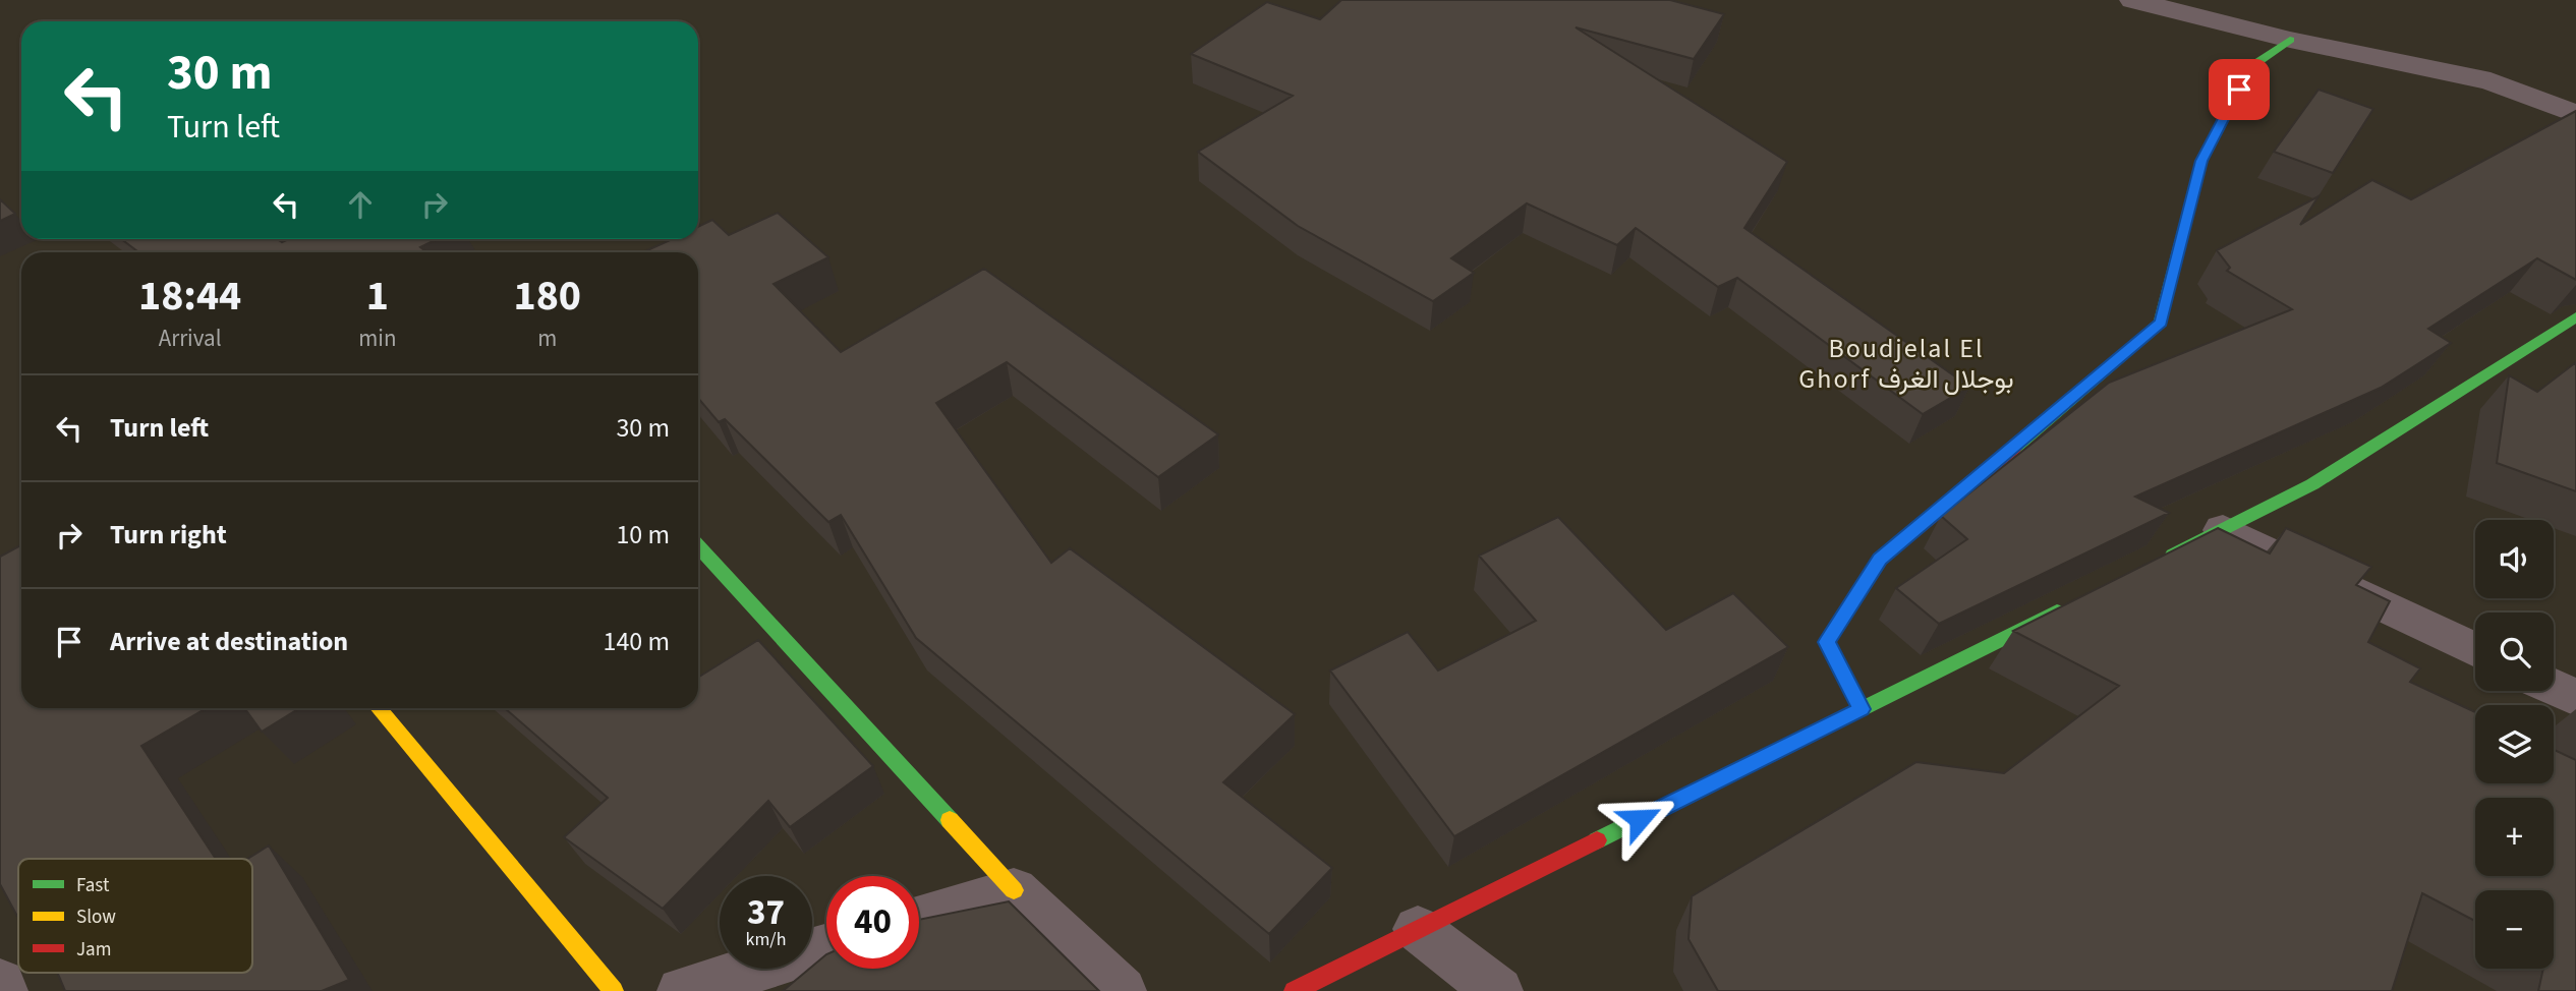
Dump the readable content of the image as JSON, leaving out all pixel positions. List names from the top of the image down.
{
  "districts": ["Boudjelal El Ghorf بوجلال الغرف"],
  "legend": ["Fast", "Slow", "Jam"],
  "page": {
    "turn": ["30 m", "Turn left"],
    "eta": [
      "18:44",
      "Arrival",
      "1",
      "min",
      "180",
      "m"
    ],
    "list": [
      {
        "name": "Turn left",
        "value": "30 m"
      },
      {
        "name": "Turn right",
        "value": "10 m"
      },
      {
        "name": "Arrive at destination",
        "value": "140 m"
      }
    ],
    "map_buttons": ["+", "−"],
    "speed": "37 km/h",
    "limit": "40"
  }
}
